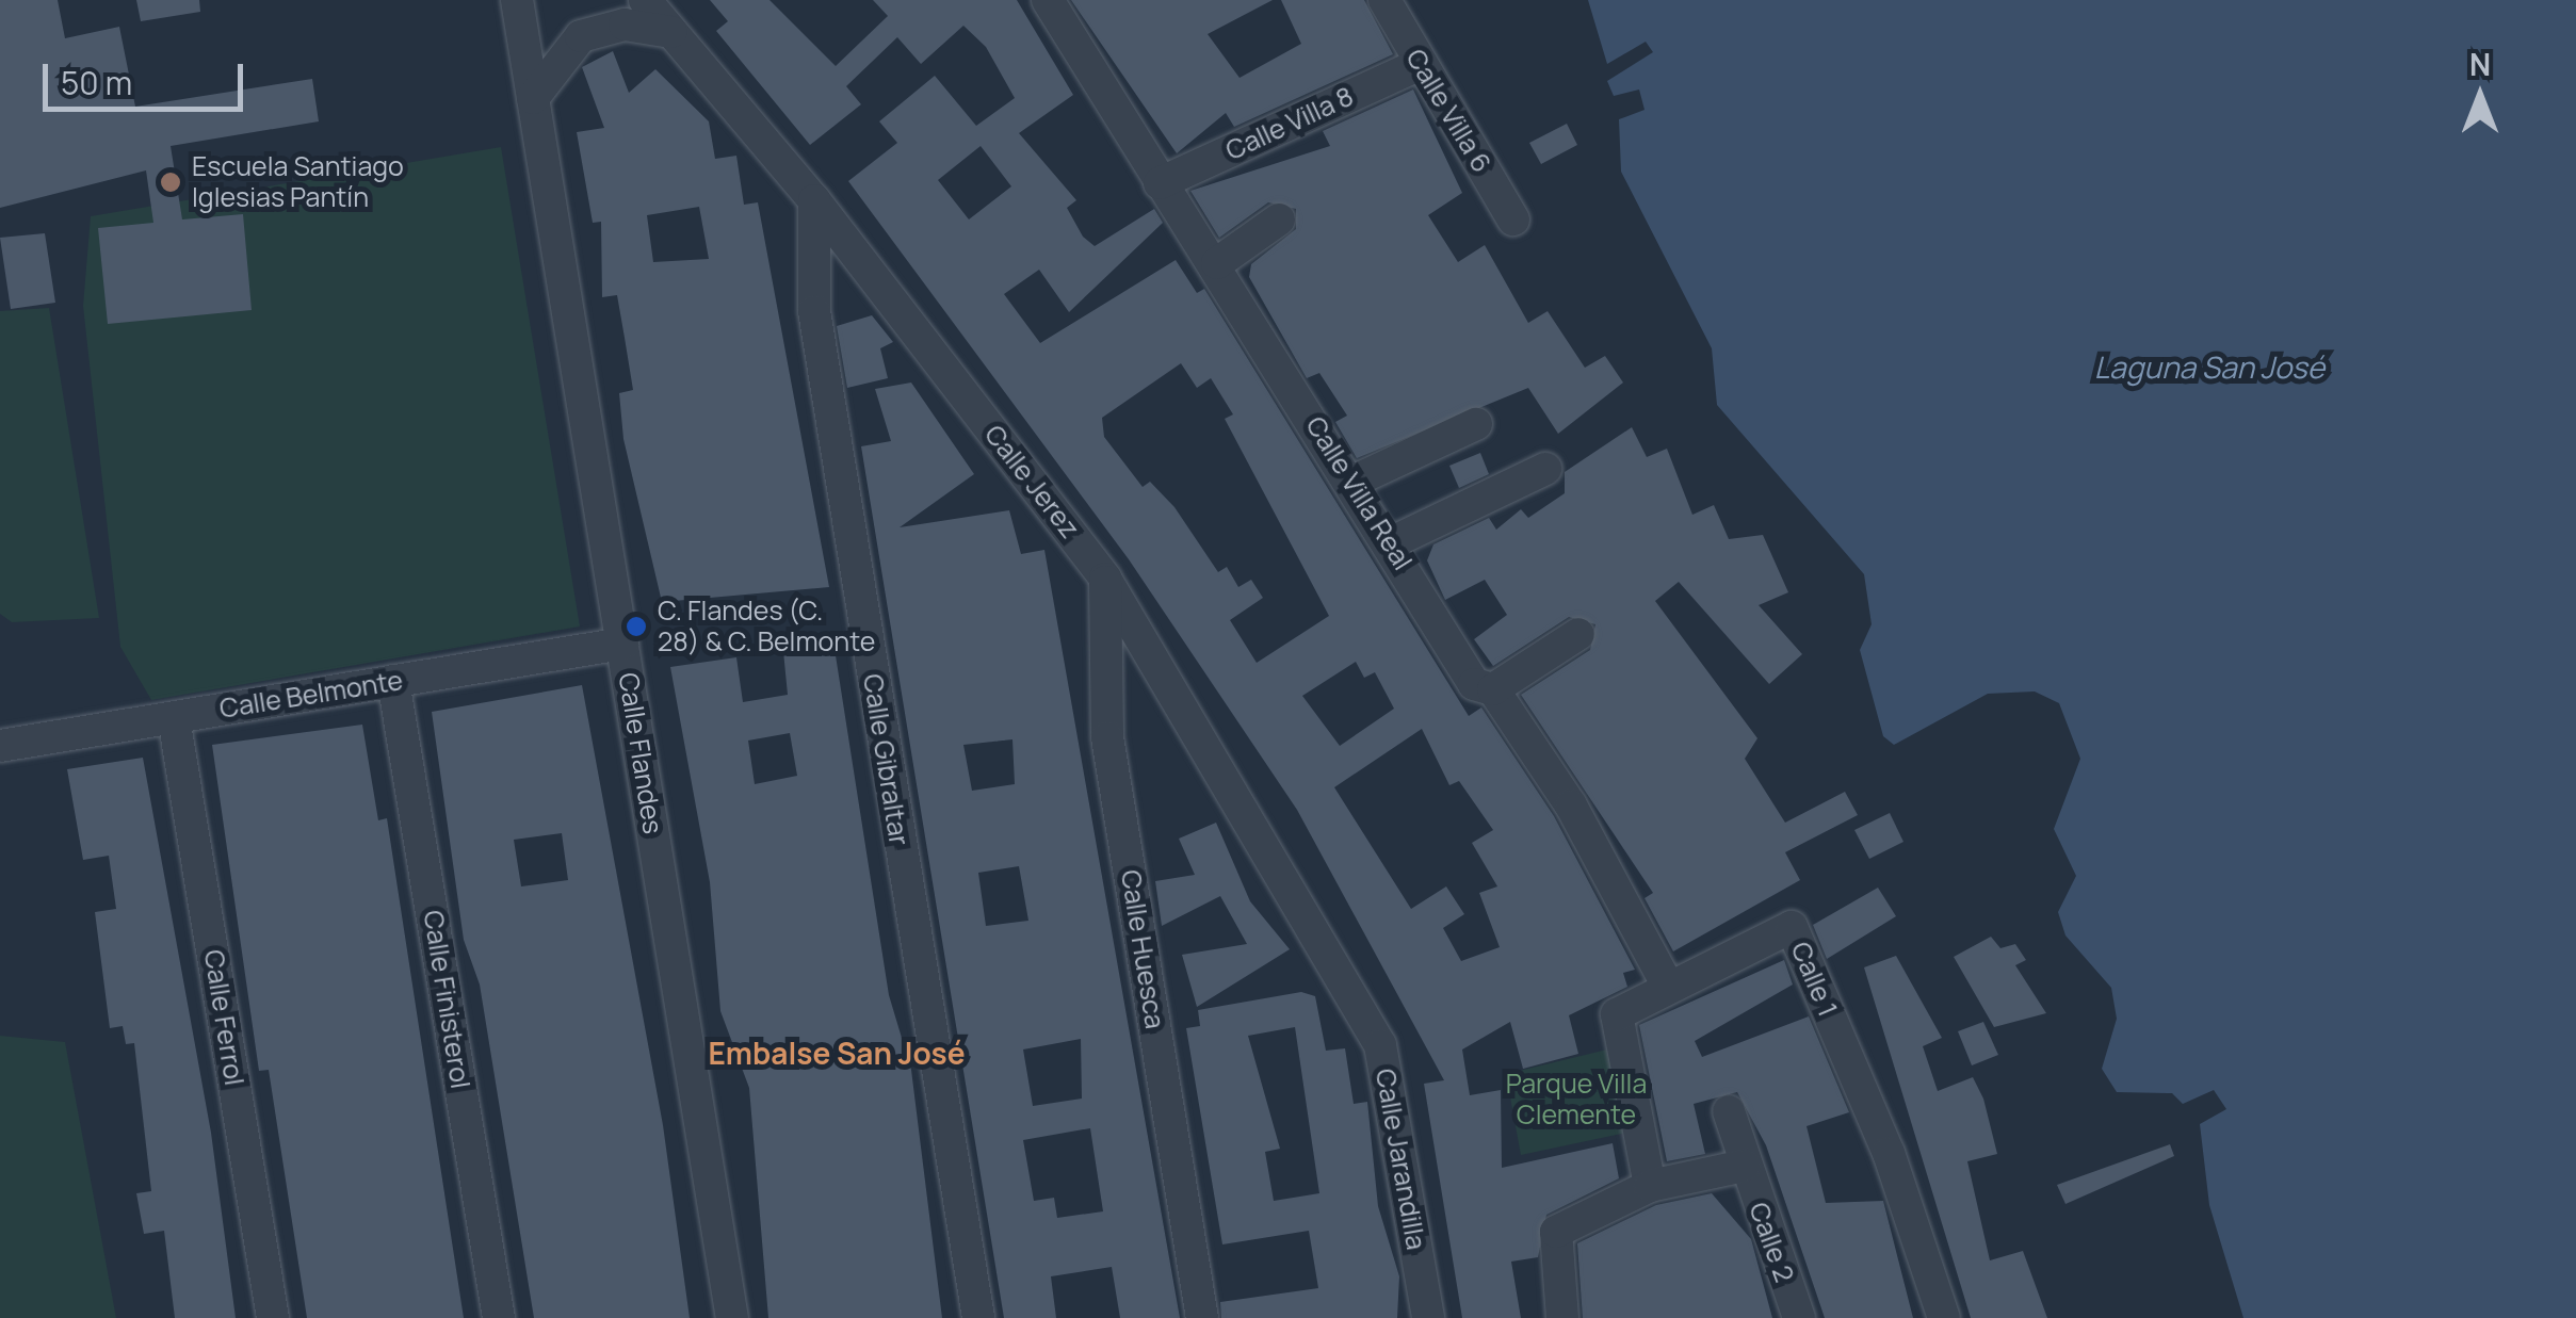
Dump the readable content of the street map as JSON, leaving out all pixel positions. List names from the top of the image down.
{
  "streets": {
    "street": [
      "Calle Villa 6",
      "Calle Villa 8",
      "Calle Jerez",
      "Calle Villa Real",
      "Calle Belmonte",
      "Calle Flandes",
      "Calle Gibraltar",
      "Calle Huesca",
      "Calle 1",
      "Calle Finisterol",
      "Calle Ferrol",
      "Calle Jarandilla",
      "Calle 2"
    ]
  },
  "crossings": [
    ["Calle Villa 6", "Calle Villa 8"],
    ["Calle Villa 8", "Calle Villa Real"],
    ["Calle Jerez", "Calle Gibraltar"],
    ["Calle Jerez", "Calle Huesca"],
    ["Calle Jerez", "Calle Jarandilla"],
    ["Calle Villa Real", "Calle 1"],
    ["Calle Belmonte", "Calle Flandes"],
    ["Calle Belmonte", "Calle Finisterol"],
    ["Calle Belmonte", "Calle Ferrol"],
    ["Calle 1", "Calle 2"]
  ],
  "districts": ["Embalse San José"],
  "water": ["Laguna San José"],
  "parks": ["Parque Villa Clemente"],
  "places": ["Escuela Santiago Iglesias Pantín", "C. Flandes (C. 28) & C. Belmonte"],
  "scale_bar": "50 m",
  "north": "top"
}
